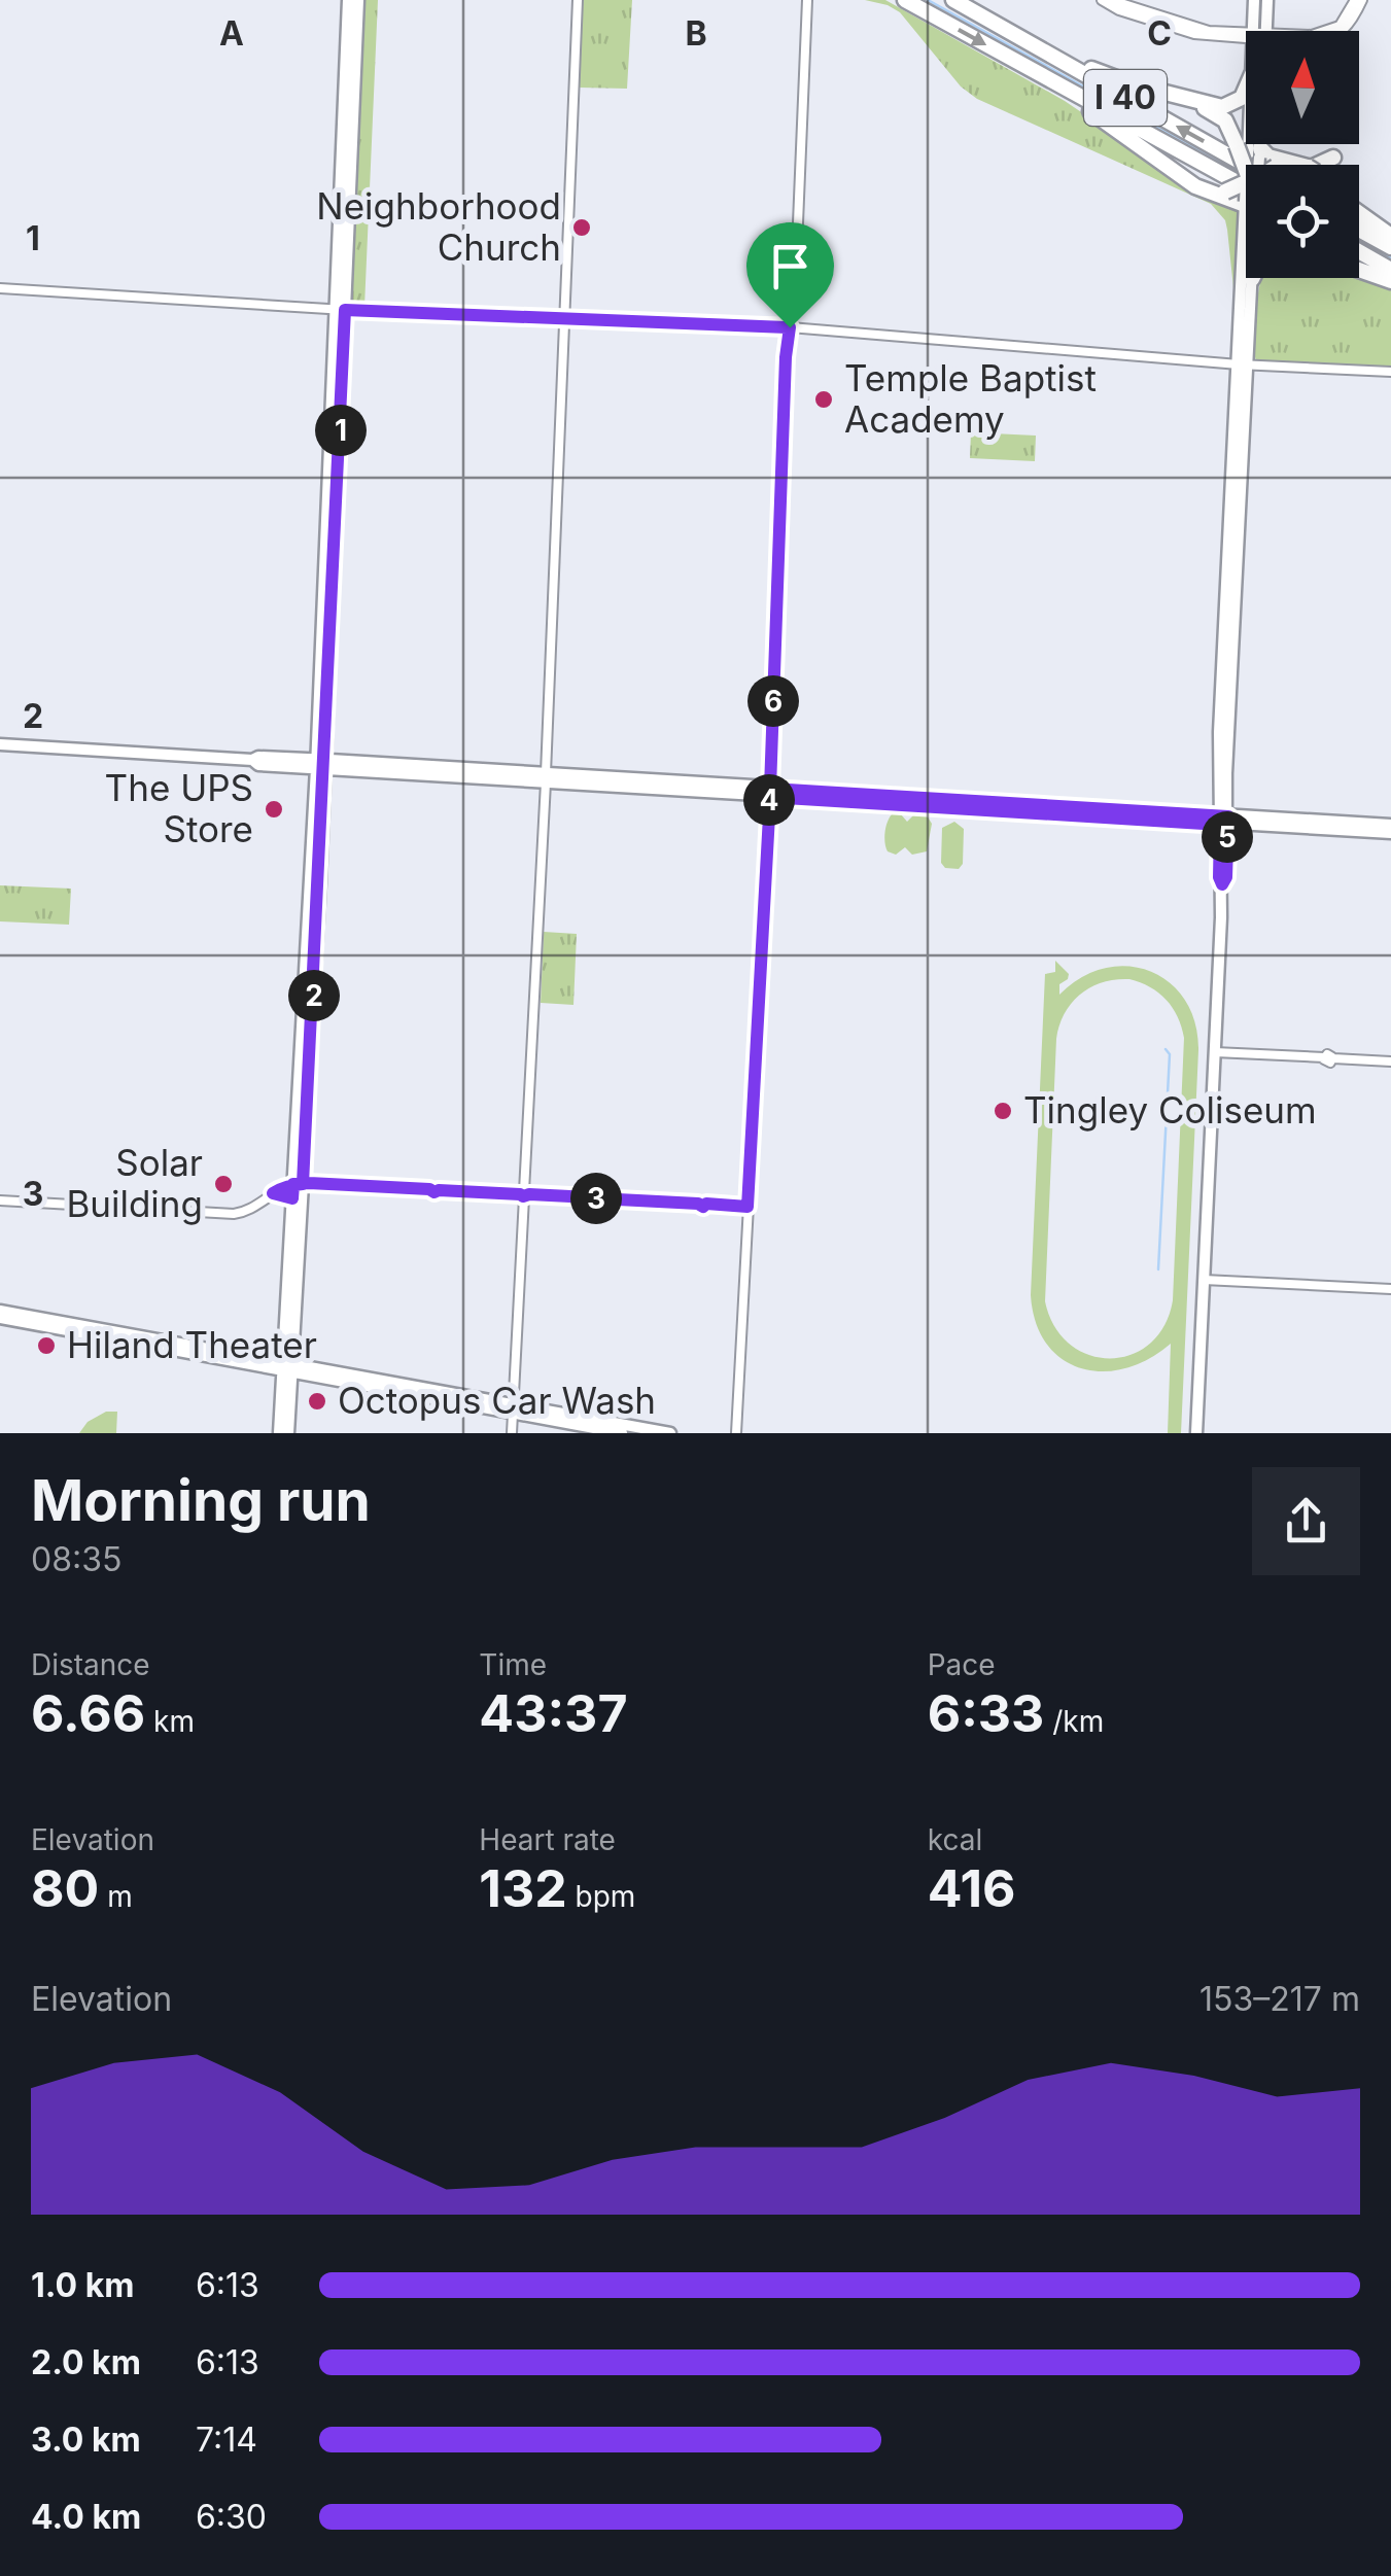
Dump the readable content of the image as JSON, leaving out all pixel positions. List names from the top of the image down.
{
  "streets": {
    "highway": ["I 40"]
  },
  "places": [
    "Neighborhood Church",
    "Temple Baptist Academy",
    "The UPS Store",
    "Tingley Coliseum",
    "Solar Building",
    "Hiland Theater",
    "Octopus Car Wash"
  ],
  "north": "top",
  "page": {
    "pins": [
      "1",
      "6",
      "4",
      "5",
      "2",
      "3"
    ],
    "heading": ["Morning run", "08:35"],
    "stats": [
      ["Distance", "6.66 km"],
      ["Time", "43:37"],
      ["Pace", "6:33 /km"],
      ["Elevation", "80 m"],
      ["Heart rate", "132 bpm"],
      ["kcal", "416"]
    ],
    "chart": ["Elevation", "153–217 m"],
    "list": [
      {
        "name": "1.0 km",
        "note": "6:13"
      },
      {
        "name": "2.0 km",
        "note": "6:13"
      },
      {
        "name": "3.0 km",
        "note": "7:14"
      },
      {
        "name": "4.0 km",
        "note": "6:30"
      }
    ]
  },
  "grid": {
    "columns": ["A", "B", "C"],
    "rows": ["1", "2", "3"]
  }
}
